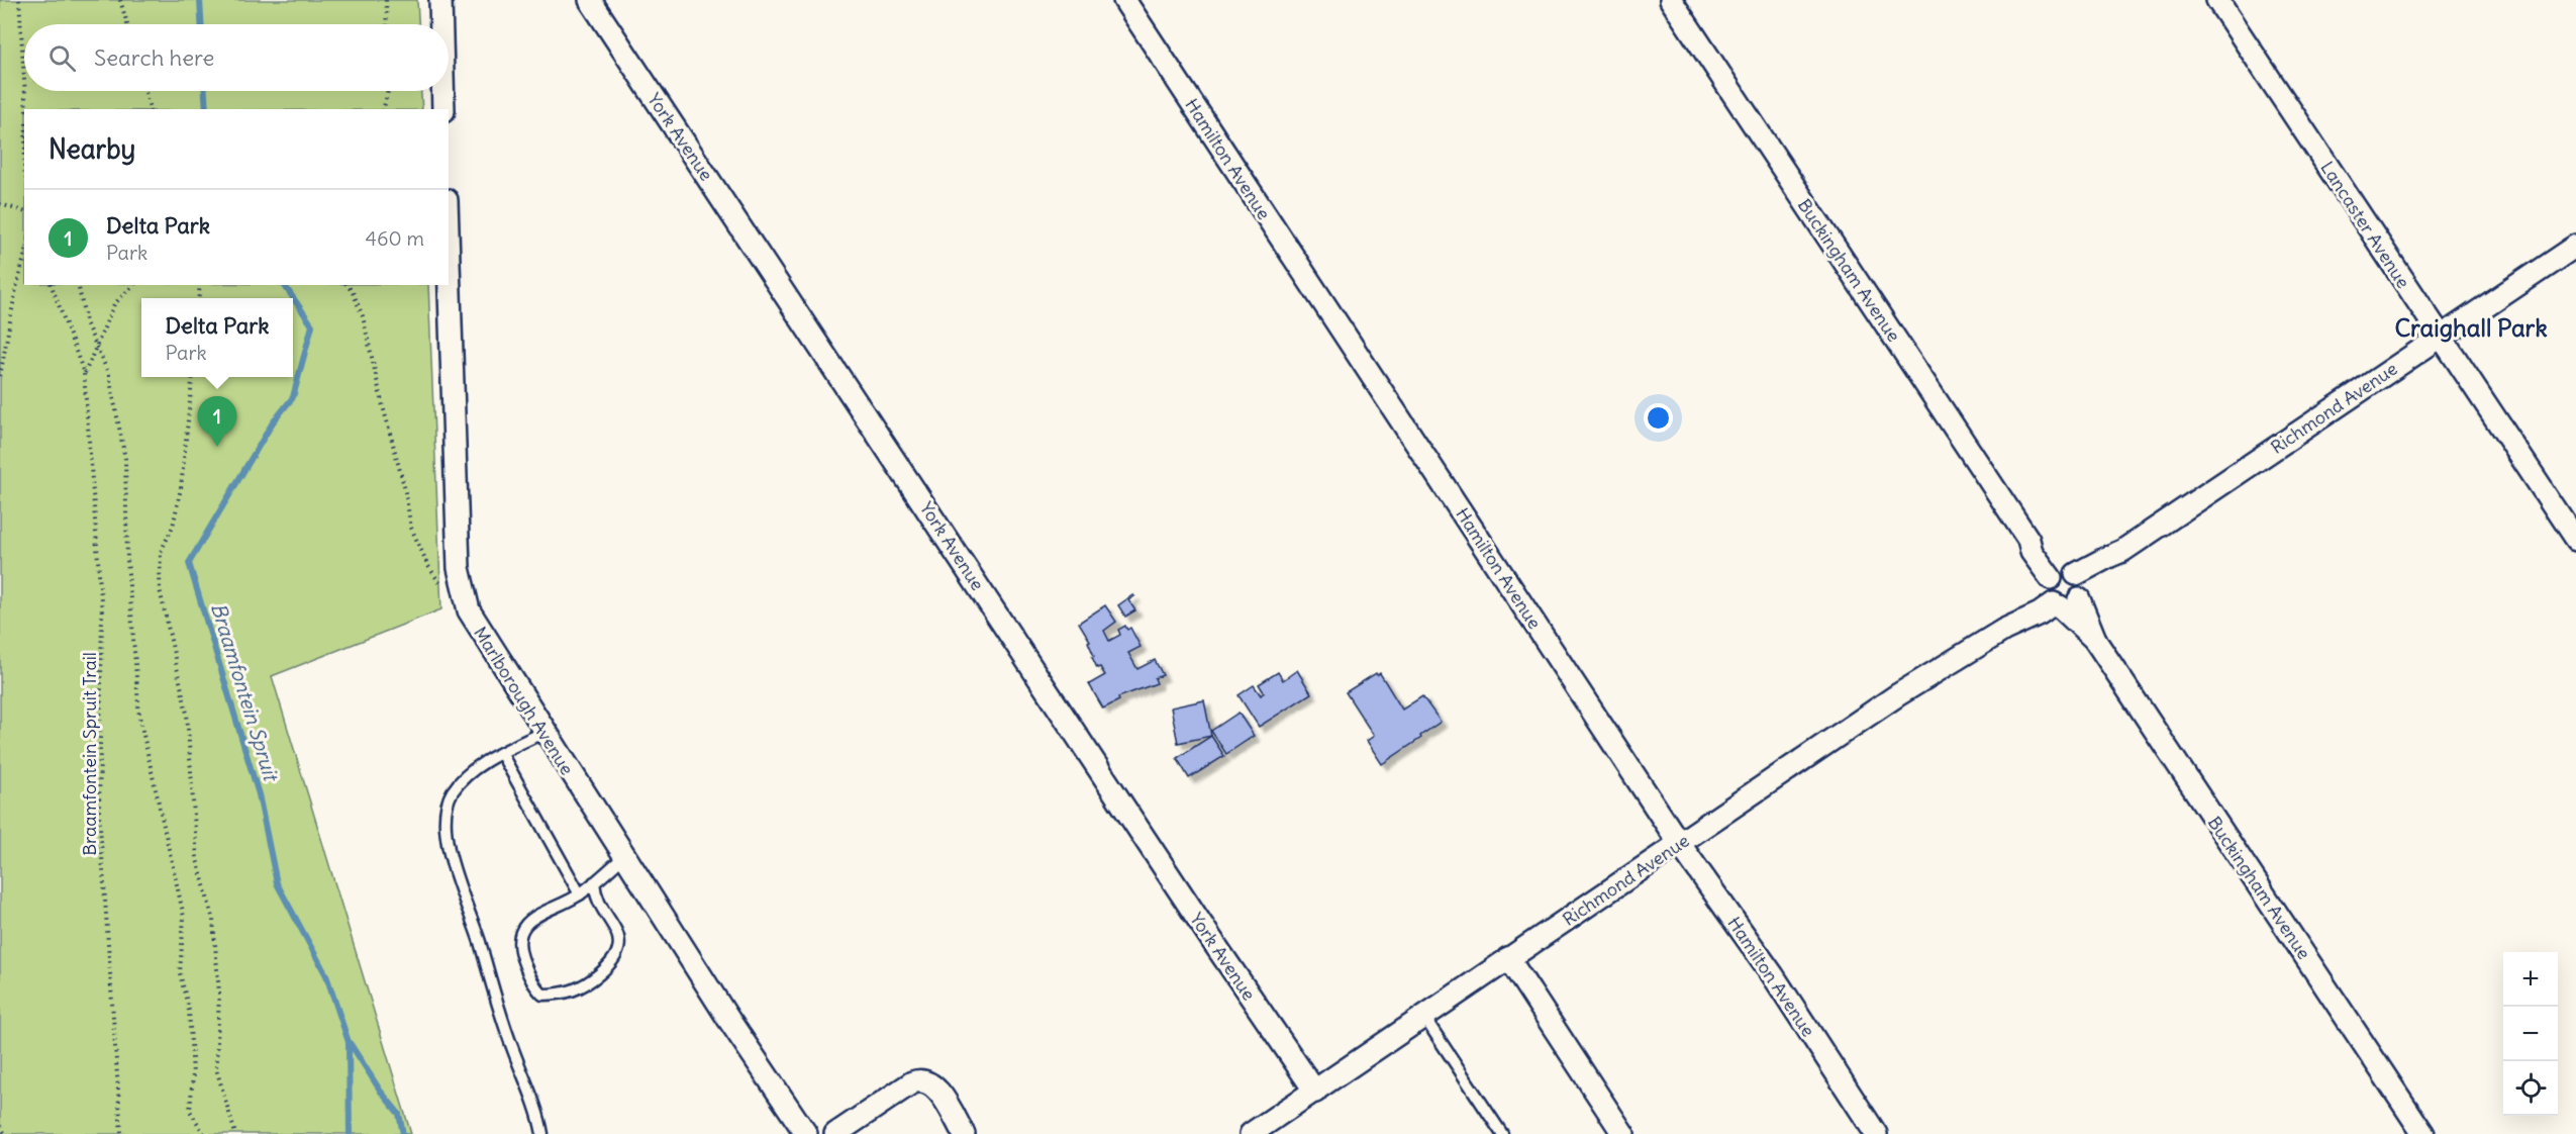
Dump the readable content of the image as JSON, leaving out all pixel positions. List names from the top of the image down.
{
  "streets": {
    "street": [
      "York Avenue",
      "Hamilton Avenue",
      "Lancaster Avenue",
      "Buckingham Avenue",
      "Richmond Avenue",
      "Marlborough Avenue"
    ],
    "path": ["Braamfontein Spruit Trail"]
  },
  "crossings": [
    ["York Avenue", "Richmond Avenue"],
    ["Hamilton Avenue", "Richmond Avenue"],
    ["Lancaster Avenue", "Richmond Avenue"],
    ["Buckingham Avenue", "Richmond Avenue"]
  ],
  "districts": ["Craighall Park"],
  "water": ["Braamfontein Spruit"],
  "page": {
    "search": "Search here",
    "heading": "Nearby",
    "list": [
      {
        "mark": "1",
        "name": "Delta Park",
        "note": "Park",
        "value": "460 m"
      }
    ],
    "popup": ["Delta Park", "Park"],
    "pins": "1",
    "map_buttons": ["+", "−"]
  }
}
